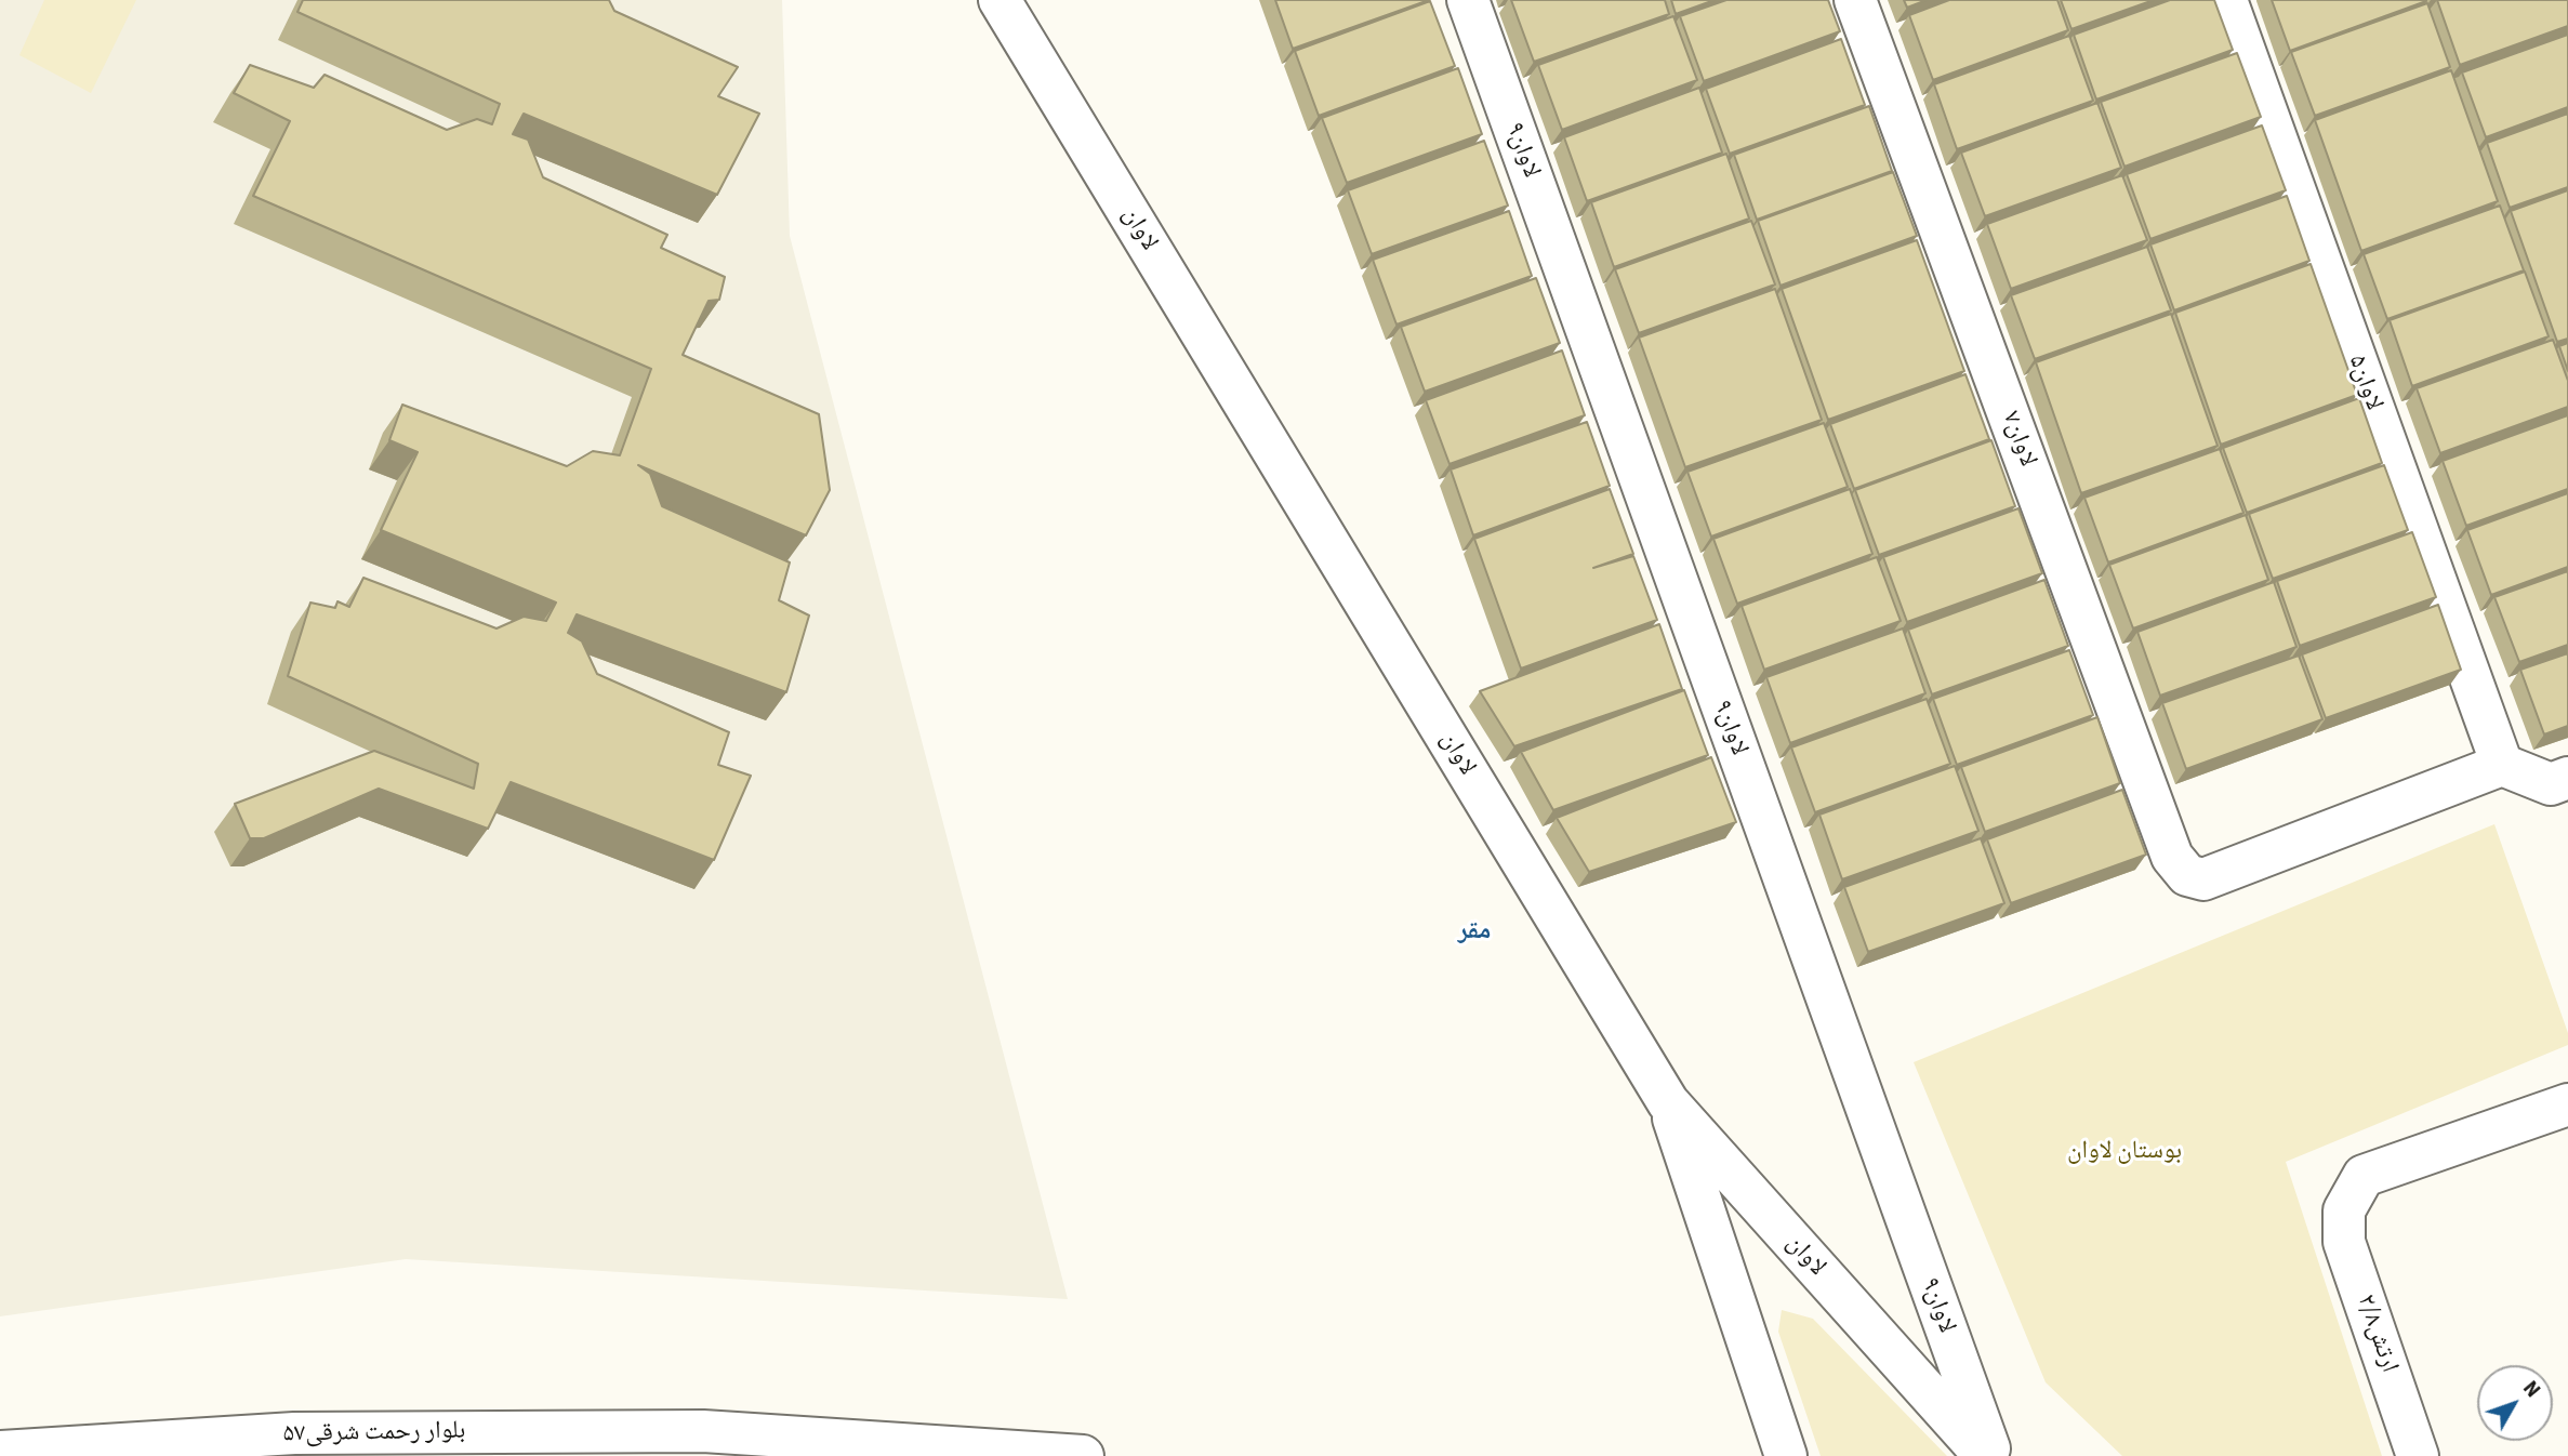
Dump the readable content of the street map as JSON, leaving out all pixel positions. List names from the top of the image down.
{
  "streets": {
    "street": [
      "۹لاوان",
      "لاوان",
      "۵لاوان",
      "۷لاوان",
      "۲/۸ارتش",
      "۵۷بلوار رحمت شرقی"
    ]
  },
  "crossings": [
    ["۵لاوان", "۷لاوان"]
  ],
  "districts": ["مقر"],
  "parks": ["بوستان لاوان"],
  "north": "top right"
}
